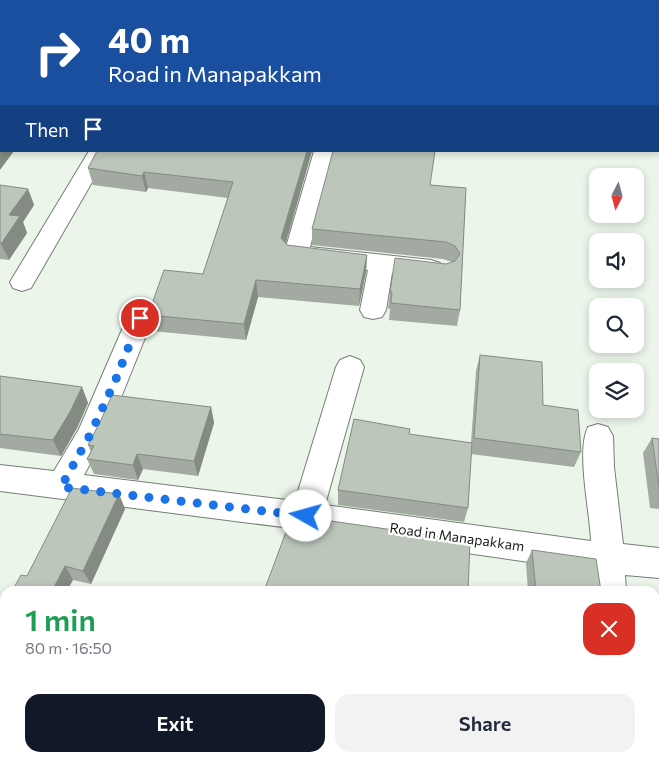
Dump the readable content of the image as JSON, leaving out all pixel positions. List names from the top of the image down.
{
  "streets": {
    "street": ["Road in Manapakkam"]
  },
  "north": "bottom",
  "page": {
    "turn": ["40 m", "Road in Manapakkam"],
    "then": "Then",
    "heading": ["1 min", "80 m · 16:50"],
    "buttons": ["Exit", "Share"]
  }
}
